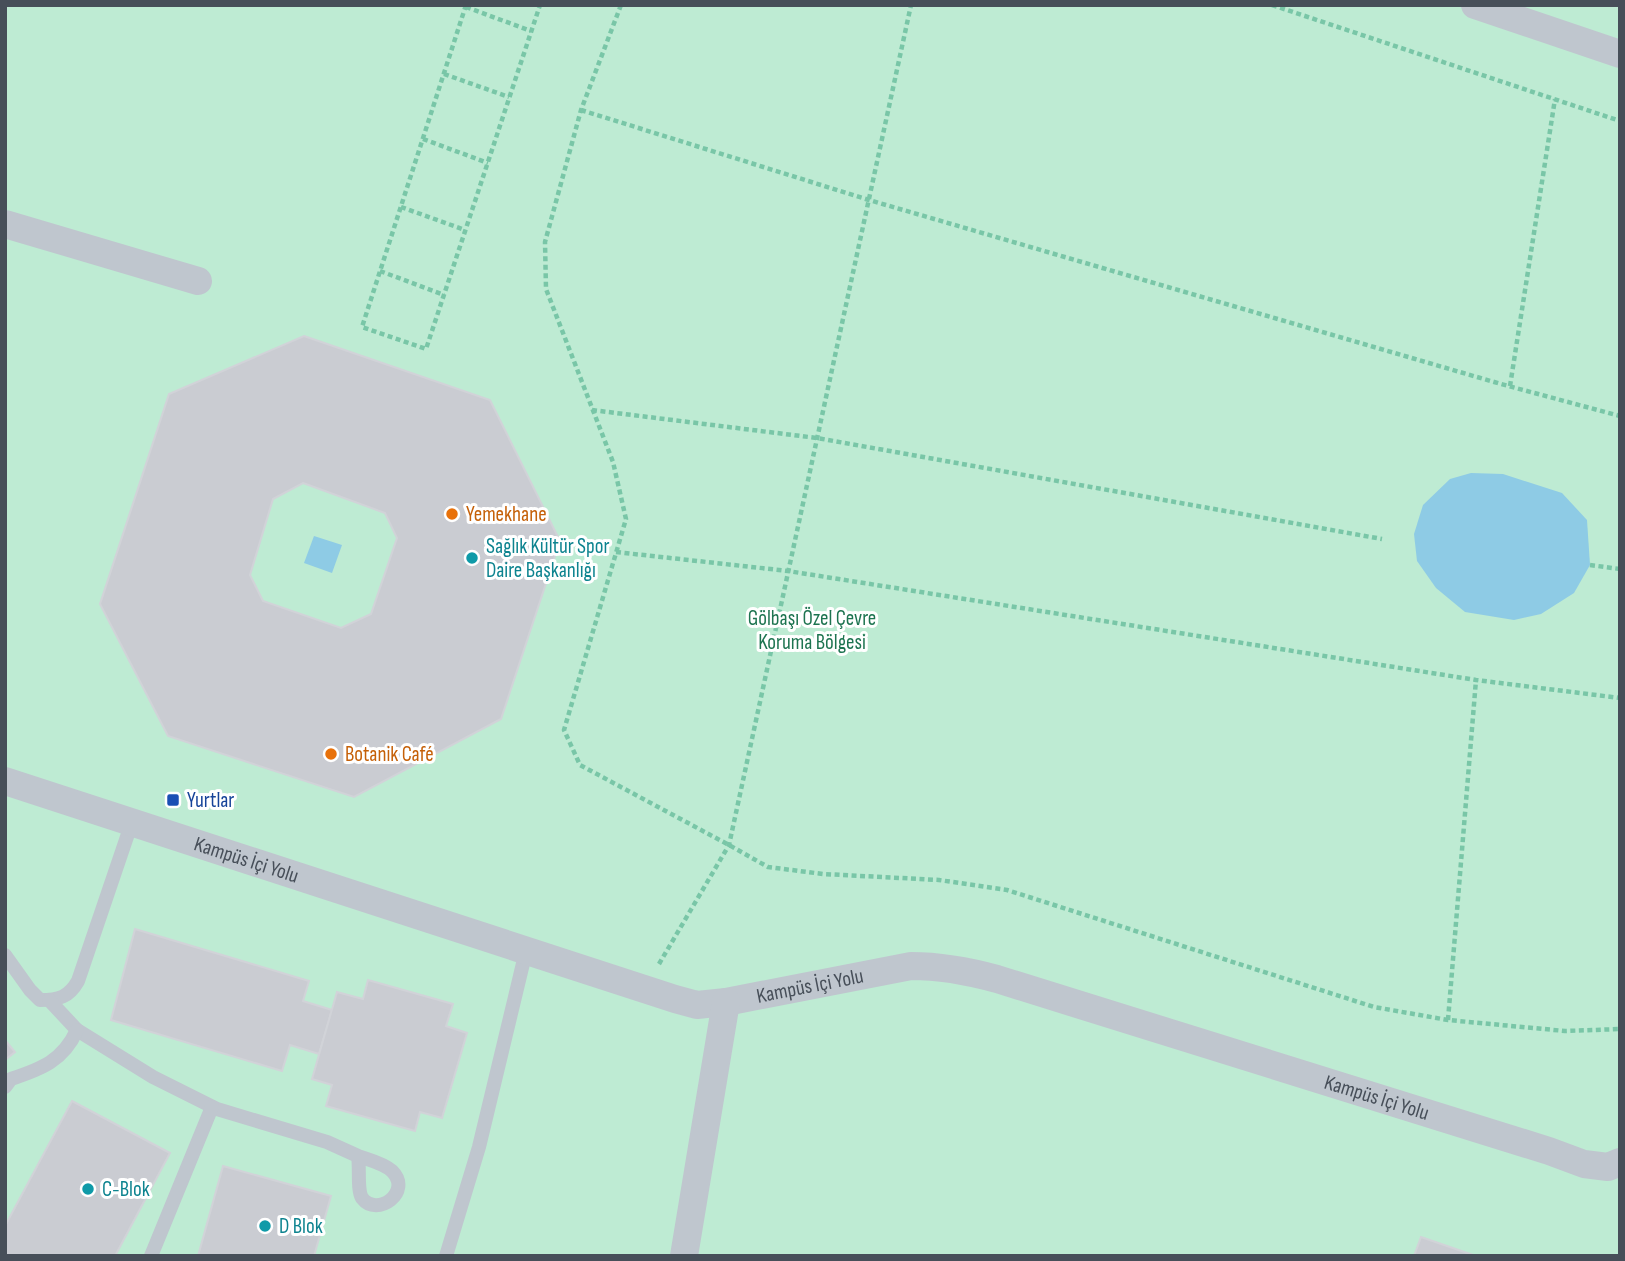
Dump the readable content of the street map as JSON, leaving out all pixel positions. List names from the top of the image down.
{
  "streets": {
    "street": ["Kampüs İçi Yolu"]
  },
  "parks": ["Gölbaşı Özel Çevre Koruma Bölgesi"],
  "places": {
    "other": [
      "Yemekhane",
      "Sağlık Kültür Spor Daire Başkanlığı",
      "Botanik Café",
      "C-Blok",
      "D Blok"
    ],
    "transit": ["Yurtlar"]
  }
}
